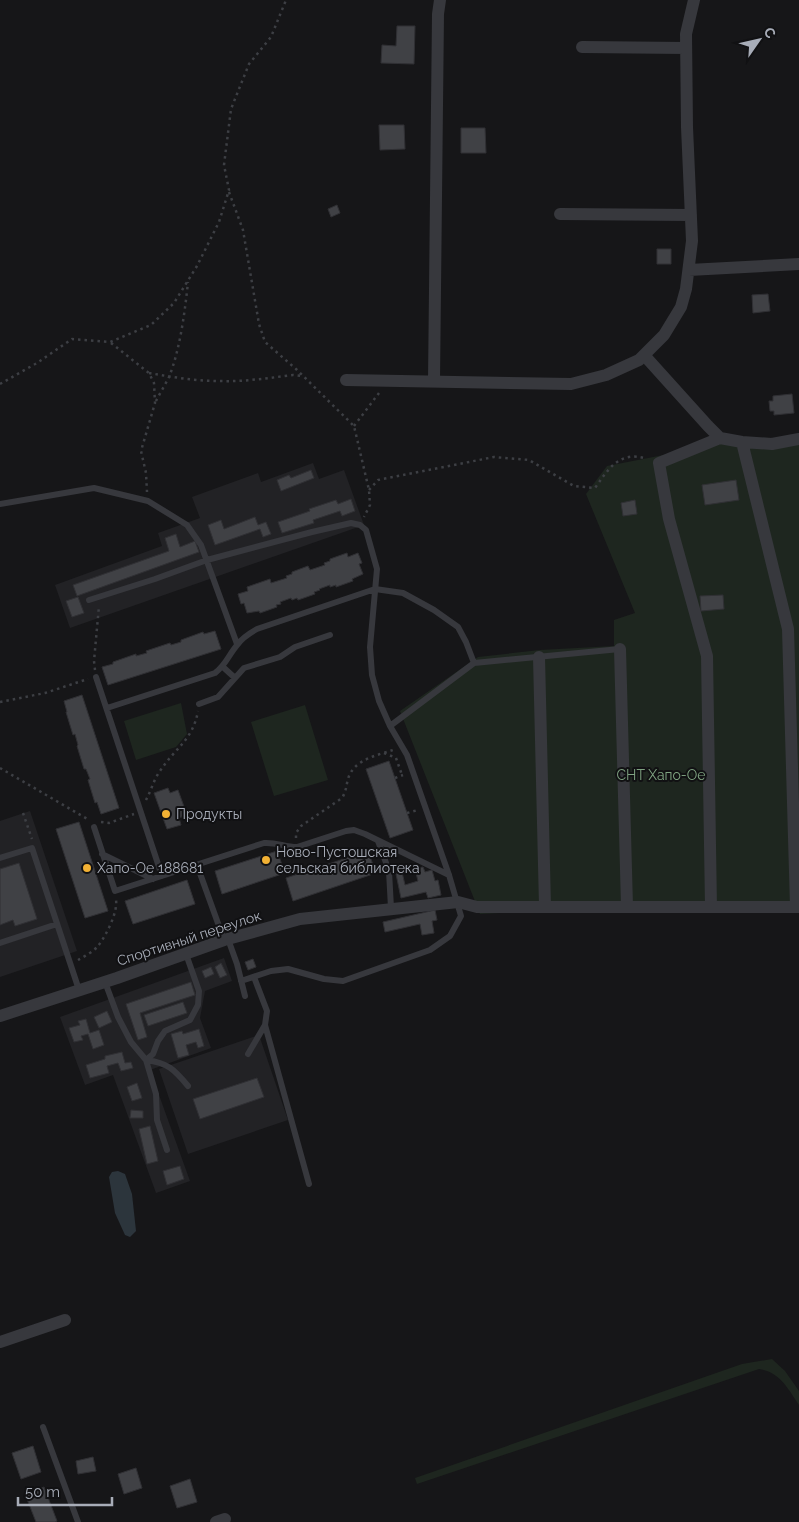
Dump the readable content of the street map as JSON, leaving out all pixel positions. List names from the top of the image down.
{
  "streets": {
    "street": ["Спортивный переулок"]
  },
  "parks": ["СНТ Хапо-Ое"],
  "places": ["Продукты", "Ново-Пустошская сельская библиотека", "Хапо-Ое 188681"],
  "scale_bar": "50 m",
  "north": "top right"
}
